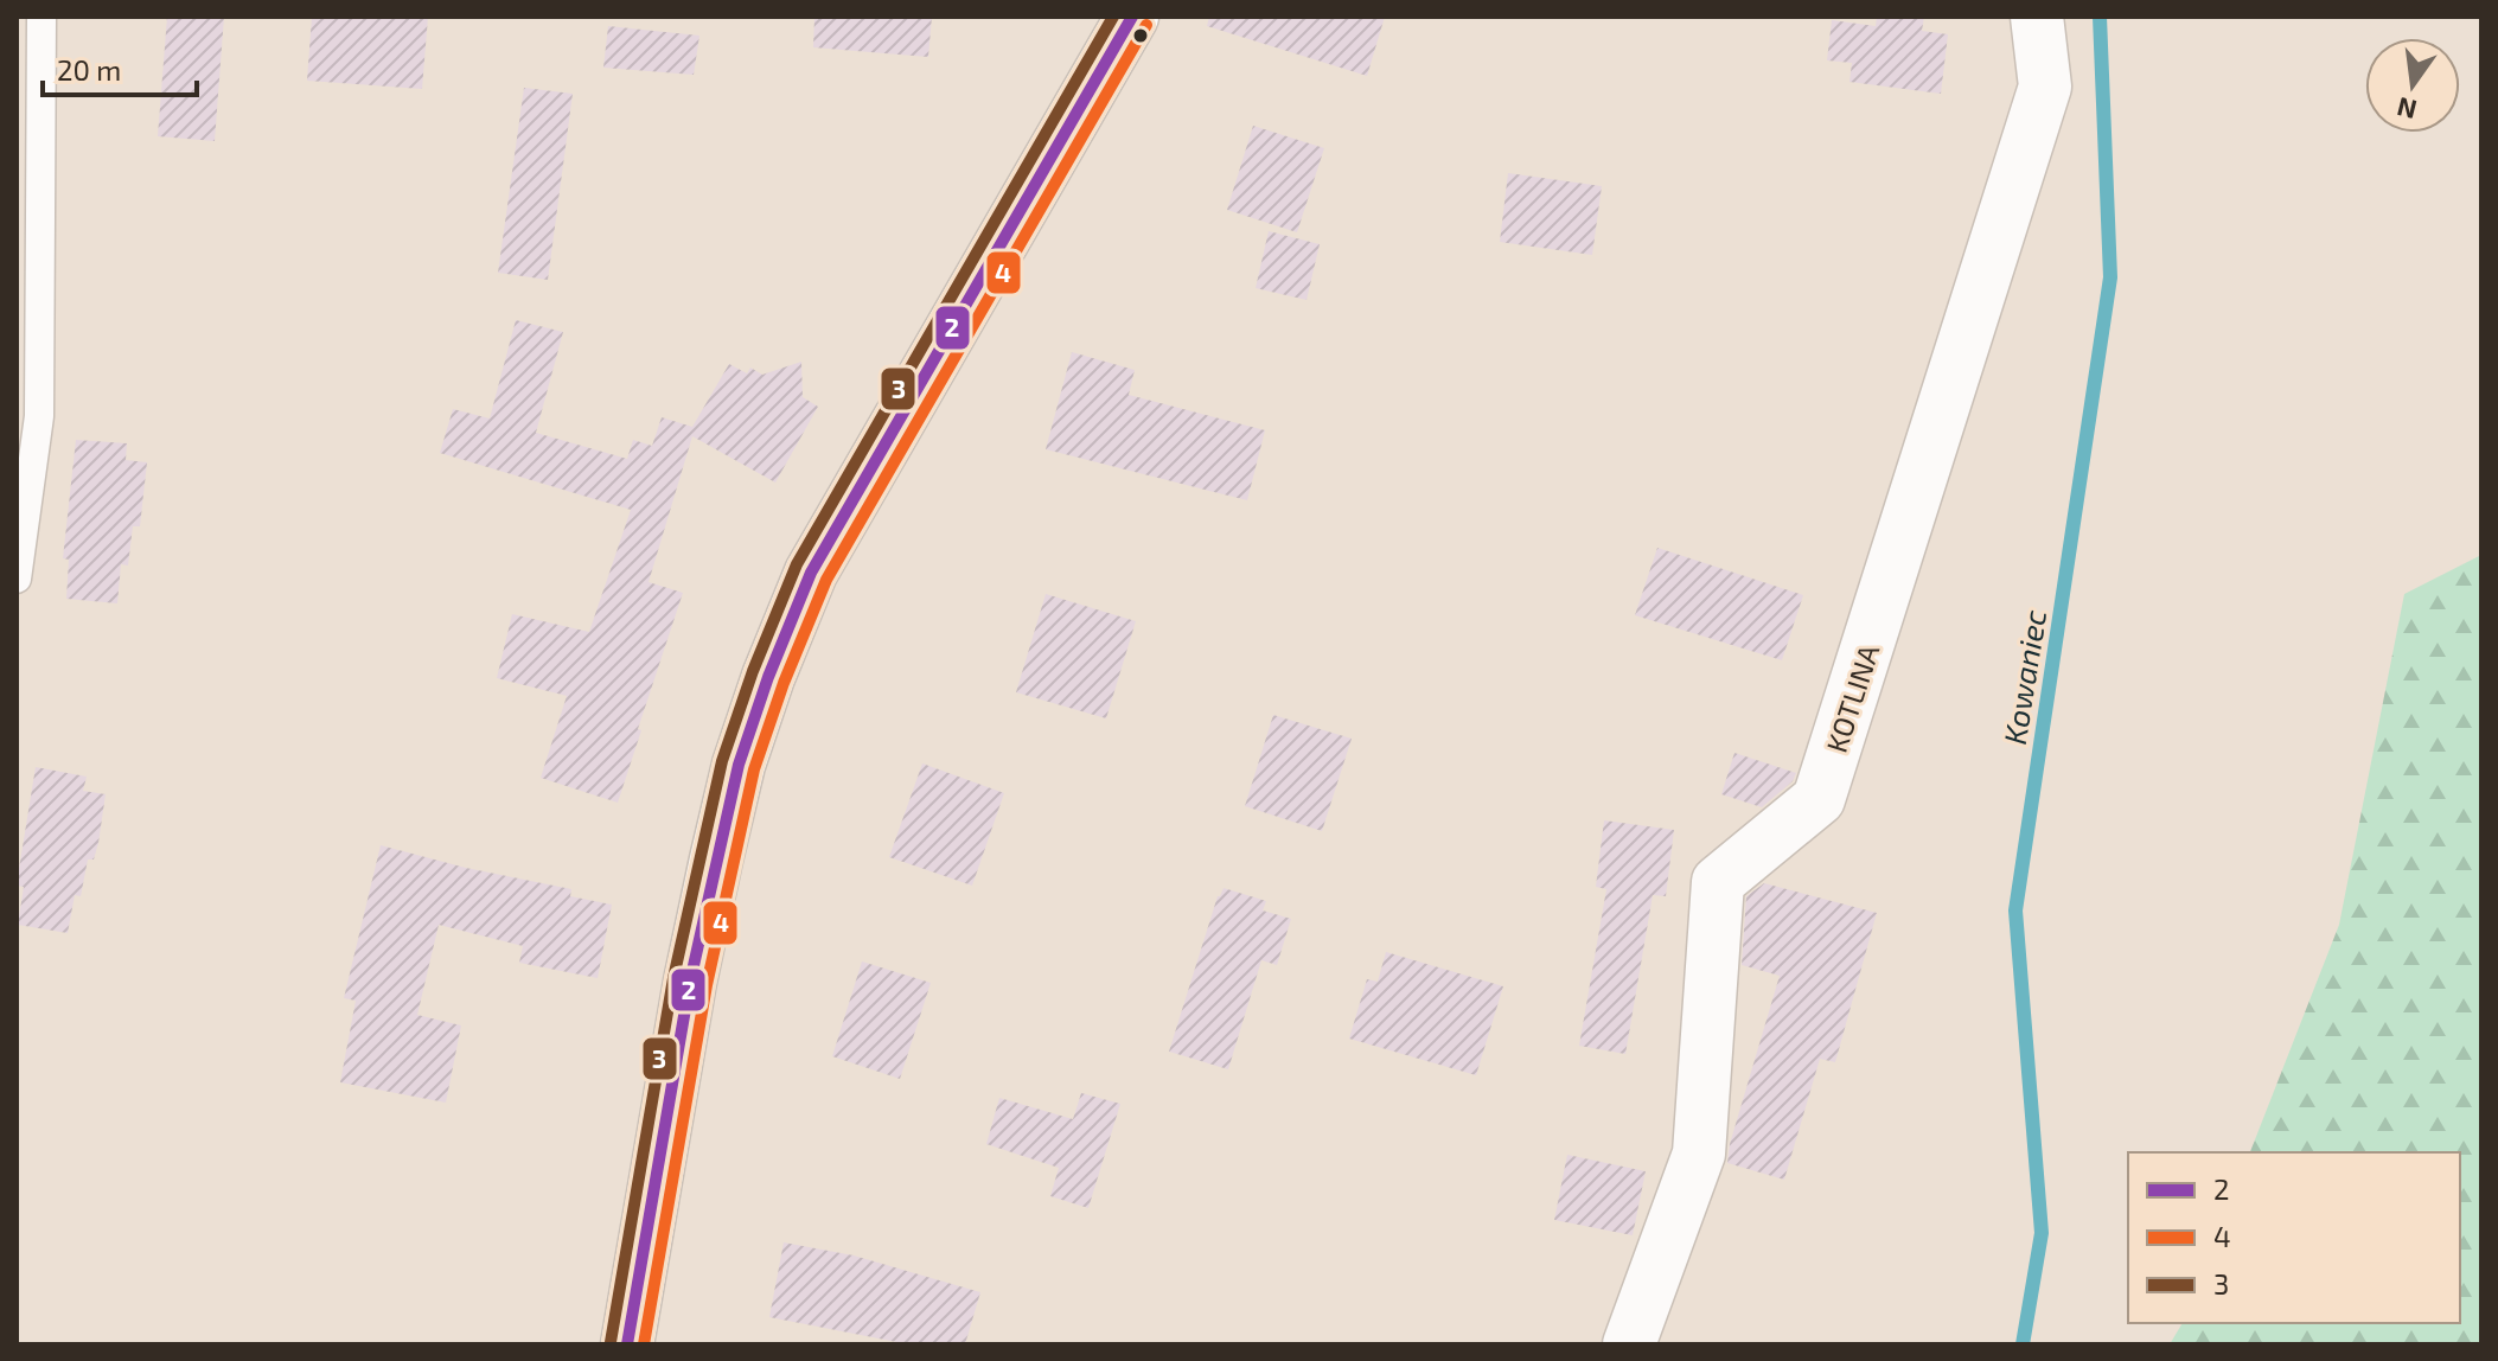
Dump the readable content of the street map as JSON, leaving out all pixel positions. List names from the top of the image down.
{
  "streets": {
    "street": ["KOTLINA"]
  },
  "water": ["Kowaniec"],
  "lines": ["transit line 2", "transit line 3", "transit line 4"],
  "legend": ["2", "4", "3"],
  "scale_bar": "20 m",
  "north": "bottom"
}
